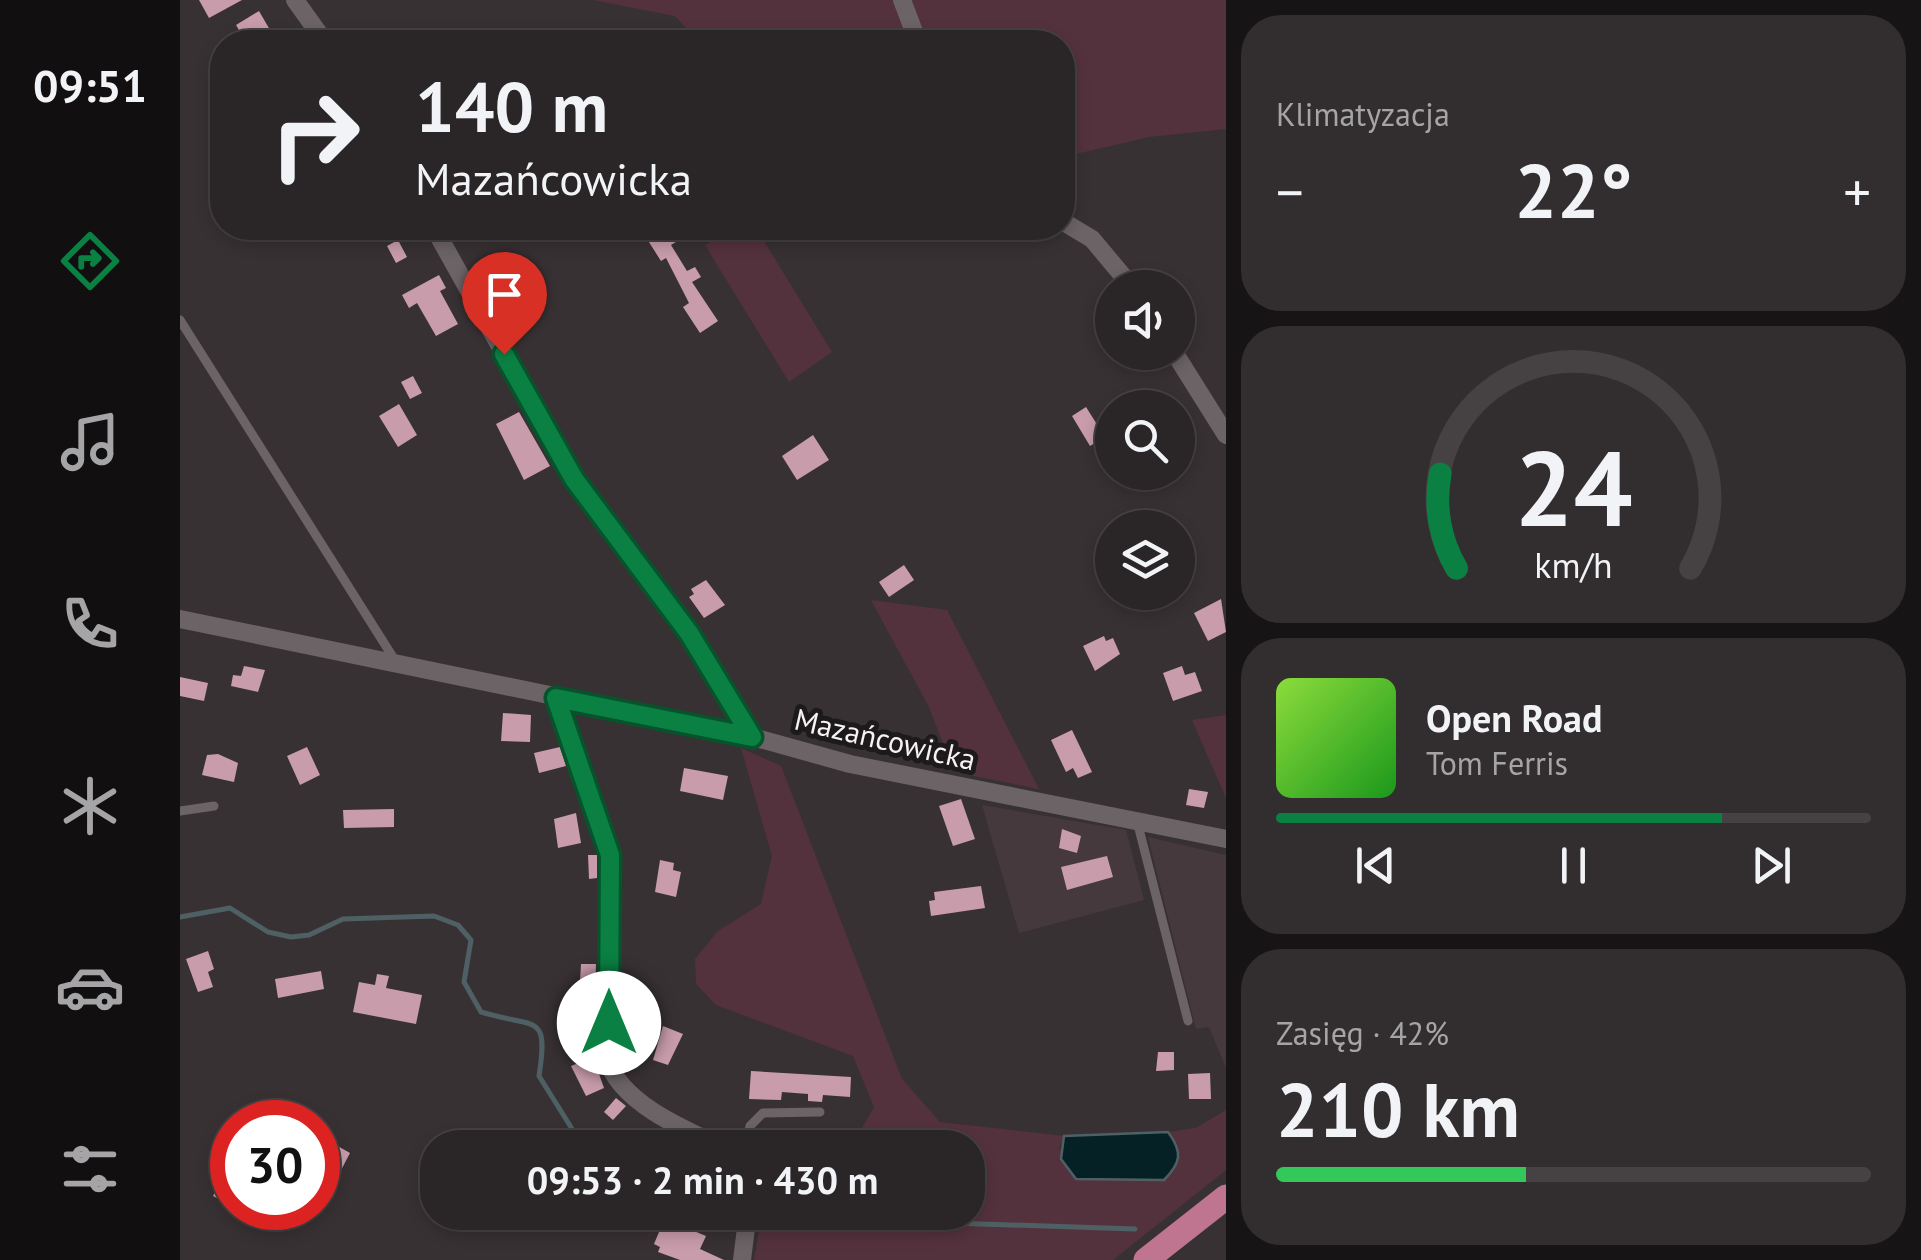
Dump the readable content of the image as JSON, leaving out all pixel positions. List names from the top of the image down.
{
  "streets": {
    "street": ["Mazańcowicka"]
  },
  "page": {
    "tabs": "09:51",
    "tile": [
      "Klimatyzacja",
      ["Zasięg · 42%", "210 km"]
    ],
    "turn": ["140 m", "Mazańcowicka"],
    "heat": ["−", "22°", "+"],
    "song": ["Open Road", "Tom Ferris"],
    "limit": "30",
    "trip": "09:53 · 2 min · 430 m",
    "gauge": ["24", "km/h"]
  }
}
